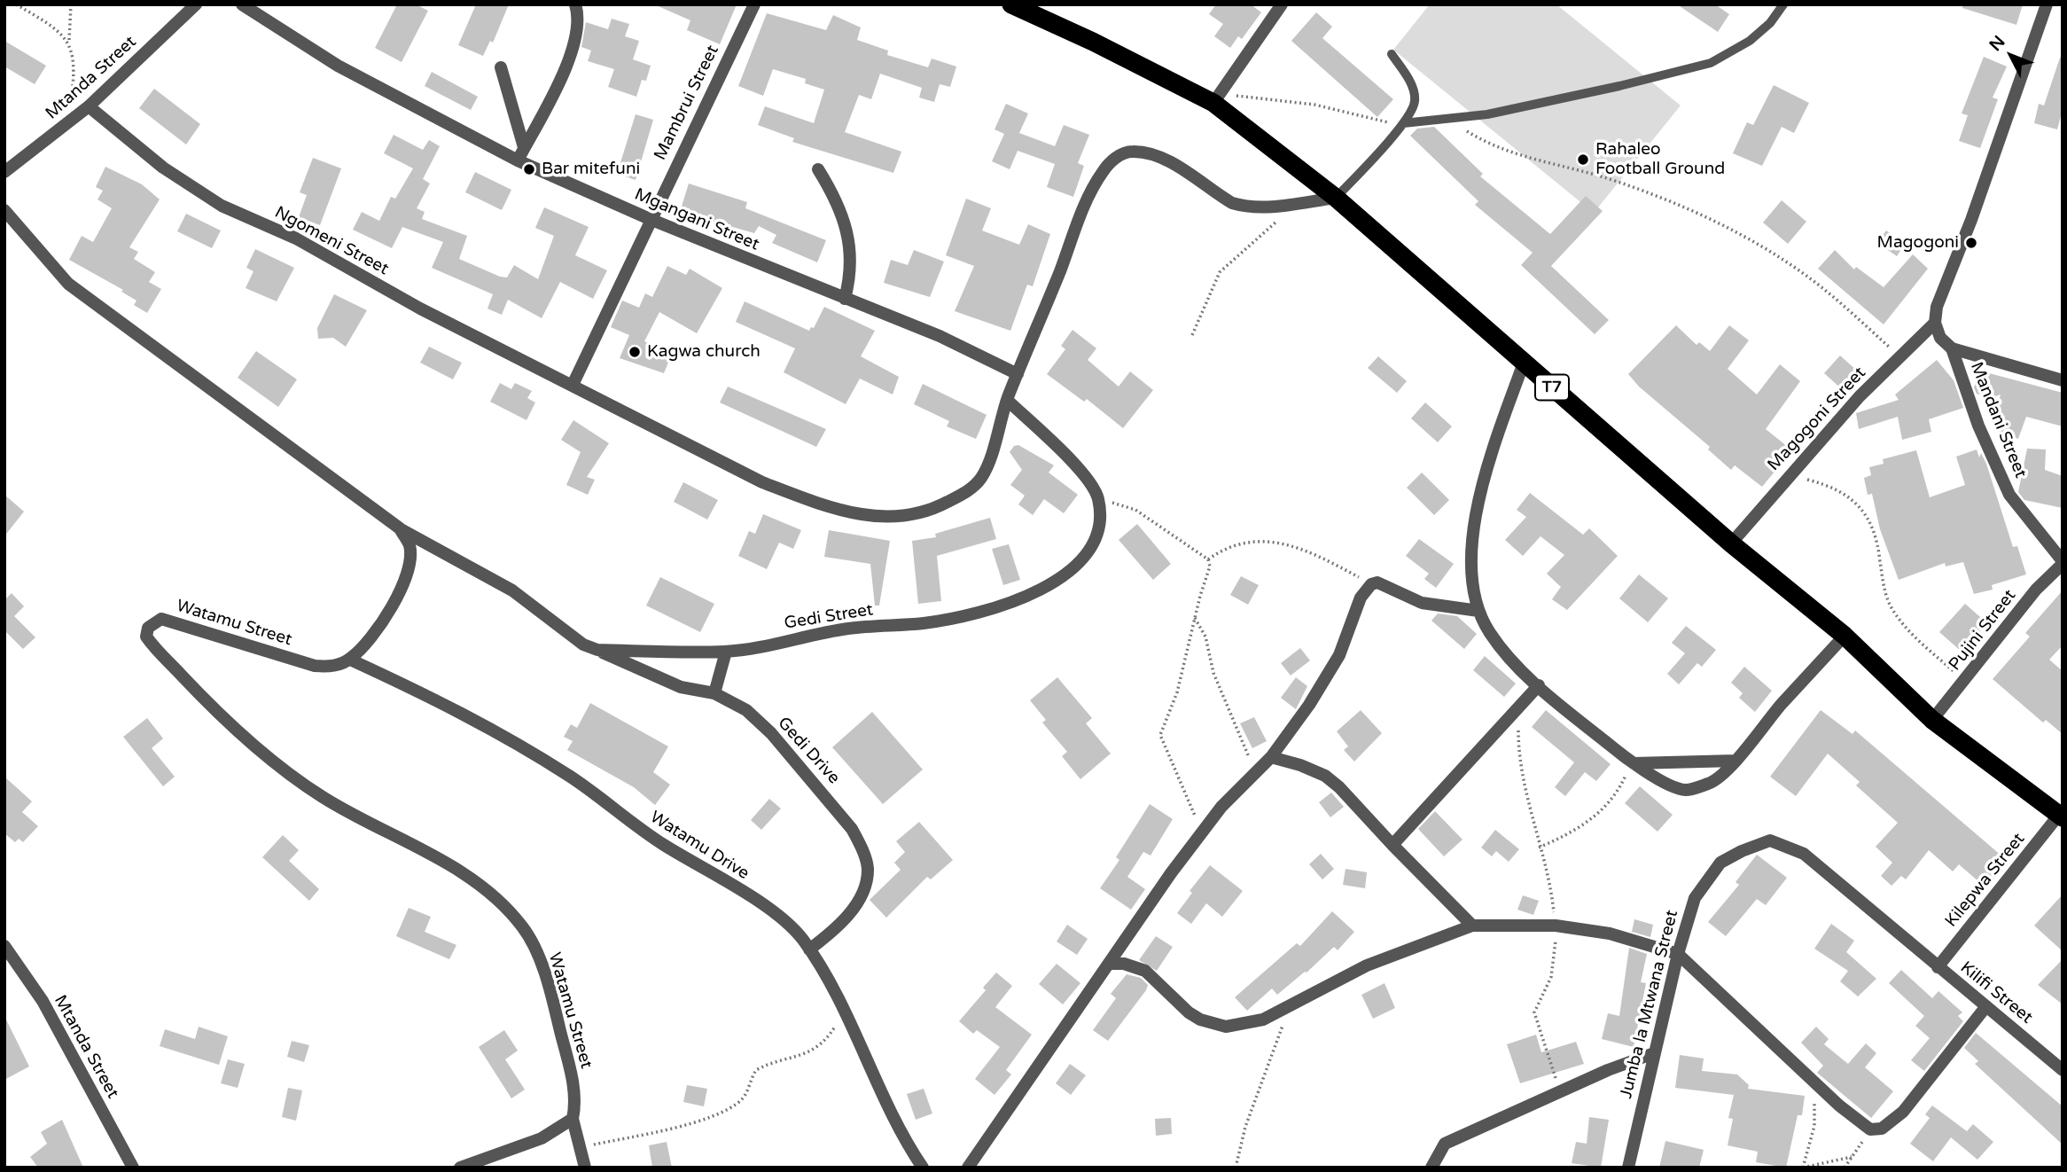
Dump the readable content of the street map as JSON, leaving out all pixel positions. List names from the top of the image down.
{
  "streets": {
    "highway": ["T7"],
    "street": [
      "Mtanda Street",
      "Mambrui Street",
      "Mgangani Street",
      "Ngomeni Street",
      "Magogoni Street",
      "Mandani Street",
      "Gedi Street",
      "Watamu Street",
      "Pujini Street",
      "Gedi Drive",
      "Watamu Drive",
      "Kilepwa Street",
      "Kilifi Street",
      "Jumba la Mtwana Street"
    ]
  },
  "crossings": [
    ["Mtanda Street", "Ngomeni Street"],
    ["Mambrui Street", "Mgangani Street"],
    ["Mambrui Street", "Ngomeni Street"],
    ["Mgangani Street", "Ngomeni Street"],
    ["Ngomeni Street", "T7"],
    ["Ngomeni Street", "Gedi Street"],
    ["T7", "Magogoni Street"],
    ["T7", "Pujini Street"],
    ["T7", "Kilepwa Street"],
    ["Mandani Street", "Pujini Street"],
    ["Gedi Street", "Gedi Drive"],
    ["Watamu Street", "Watamu Drive"],
    ["Gedi Drive", "Watamu Drive"],
    ["Kilepwa Street", "Kilifi Street"],
    ["Kilepwa Street", "Jumba la Mtwana Street"],
    ["Kilifi Street", "Jumba la Mtwana Street"]
  ],
  "places": [
    "Rahaleo Football Ground",
    "Bar mitefuni",
    "Magogoni",
    "Kagwa church"
  ],
  "north": "top left"
}
